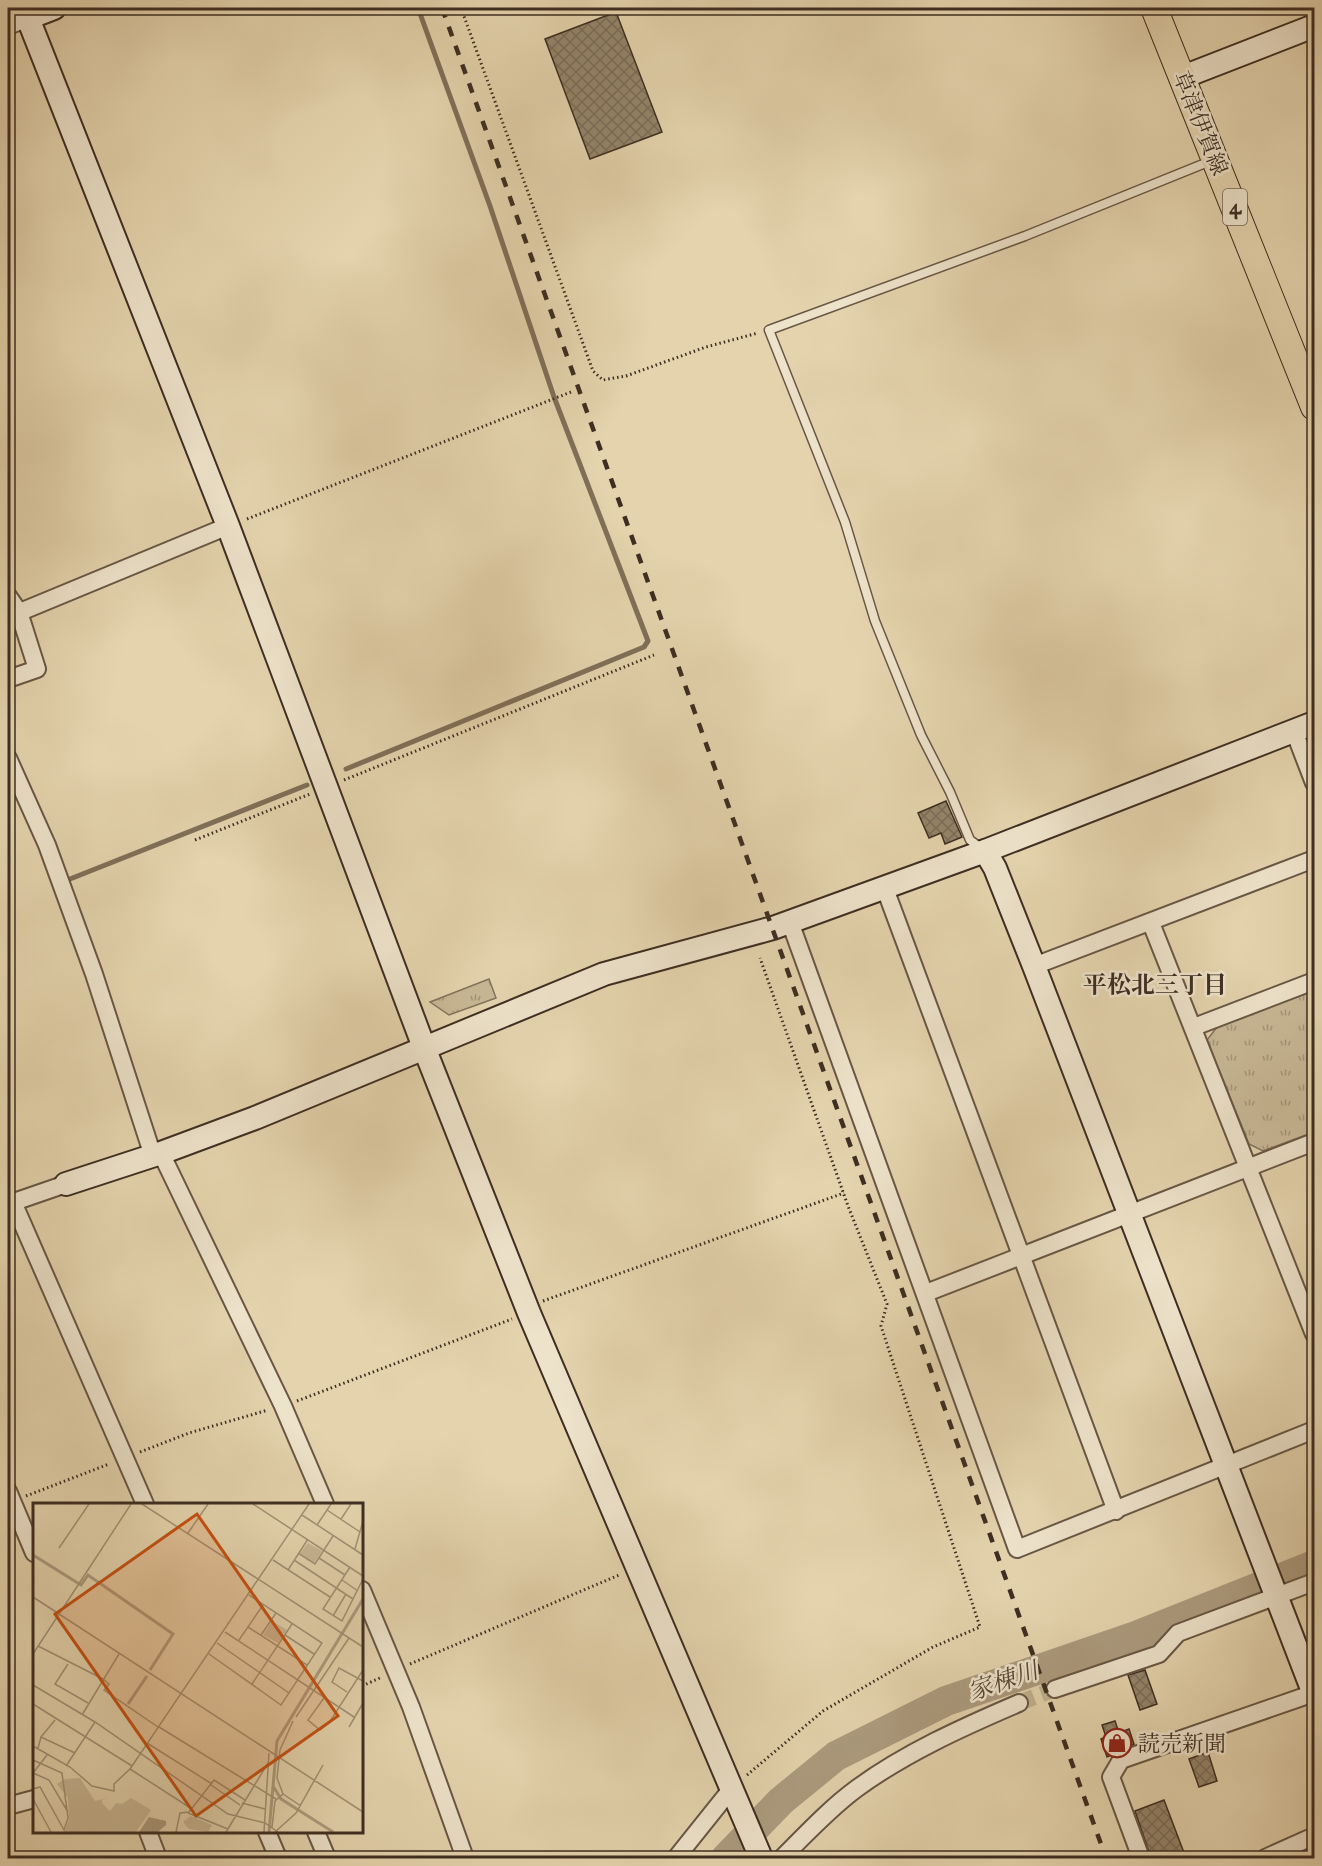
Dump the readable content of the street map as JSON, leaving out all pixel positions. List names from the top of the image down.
{
  "streets": {
    "main road": ["草津伊賀線", "4"]
  },
  "districts": ["平松北三丁目"],
  "water": ["家棟川"],
  "places": {
    "shop": ["読売新聞"]
  }
}
